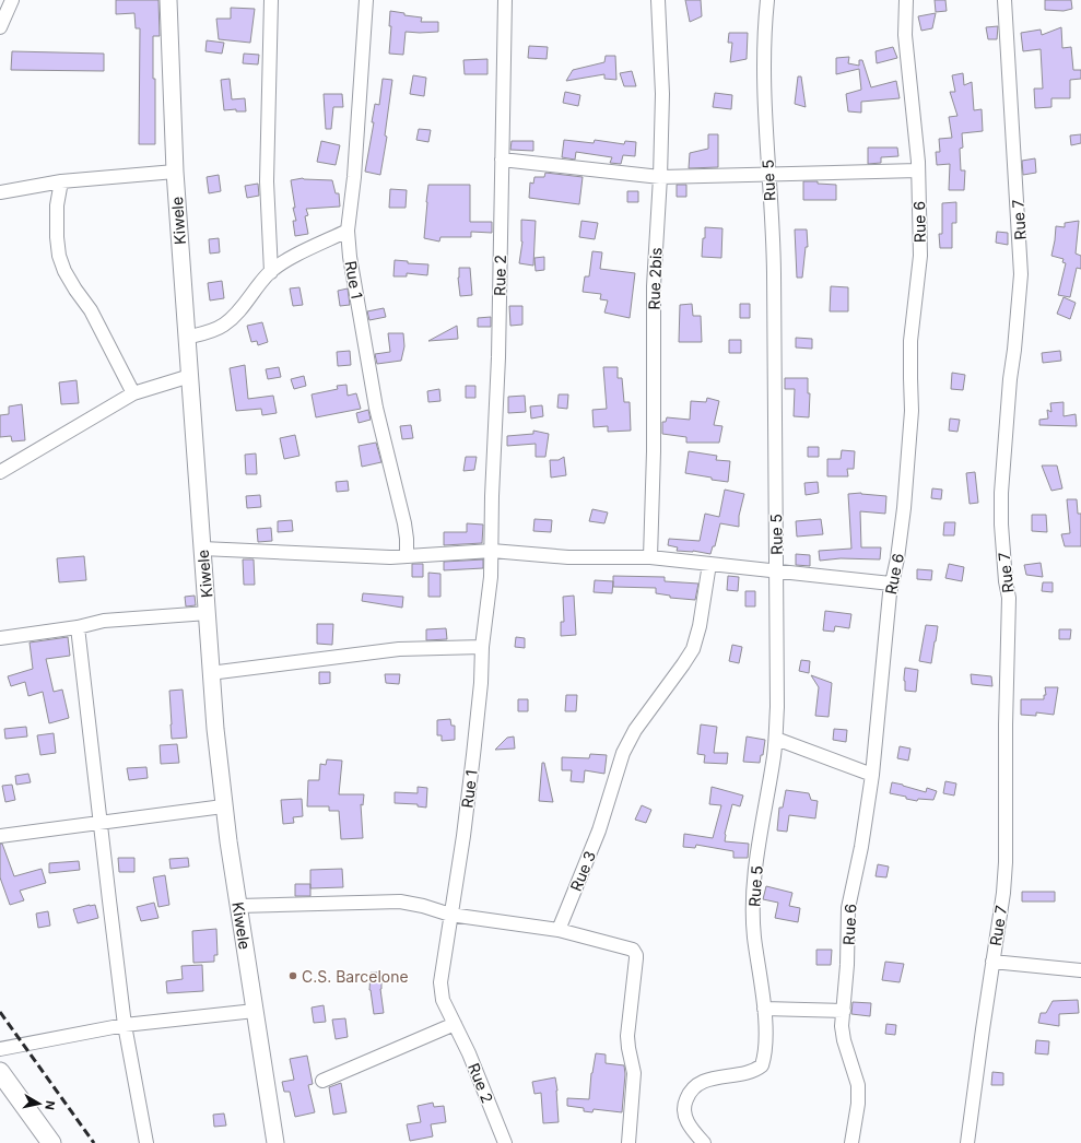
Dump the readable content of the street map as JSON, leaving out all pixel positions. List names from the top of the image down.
{
  "streets": {
    "street": [
      "Rue 5",
      "Rue 7",
      "Kiwele",
      "Rue 6",
      "Rue 2",
      "Rue 2bis",
      "Rue 1",
      "Rue 3"
    ]
  },
  "crossings": [
    ["Rue 2", "Rue 1"]
  ],
  "places": ["C.S. Barcelone"],
  "north": "right"
}
